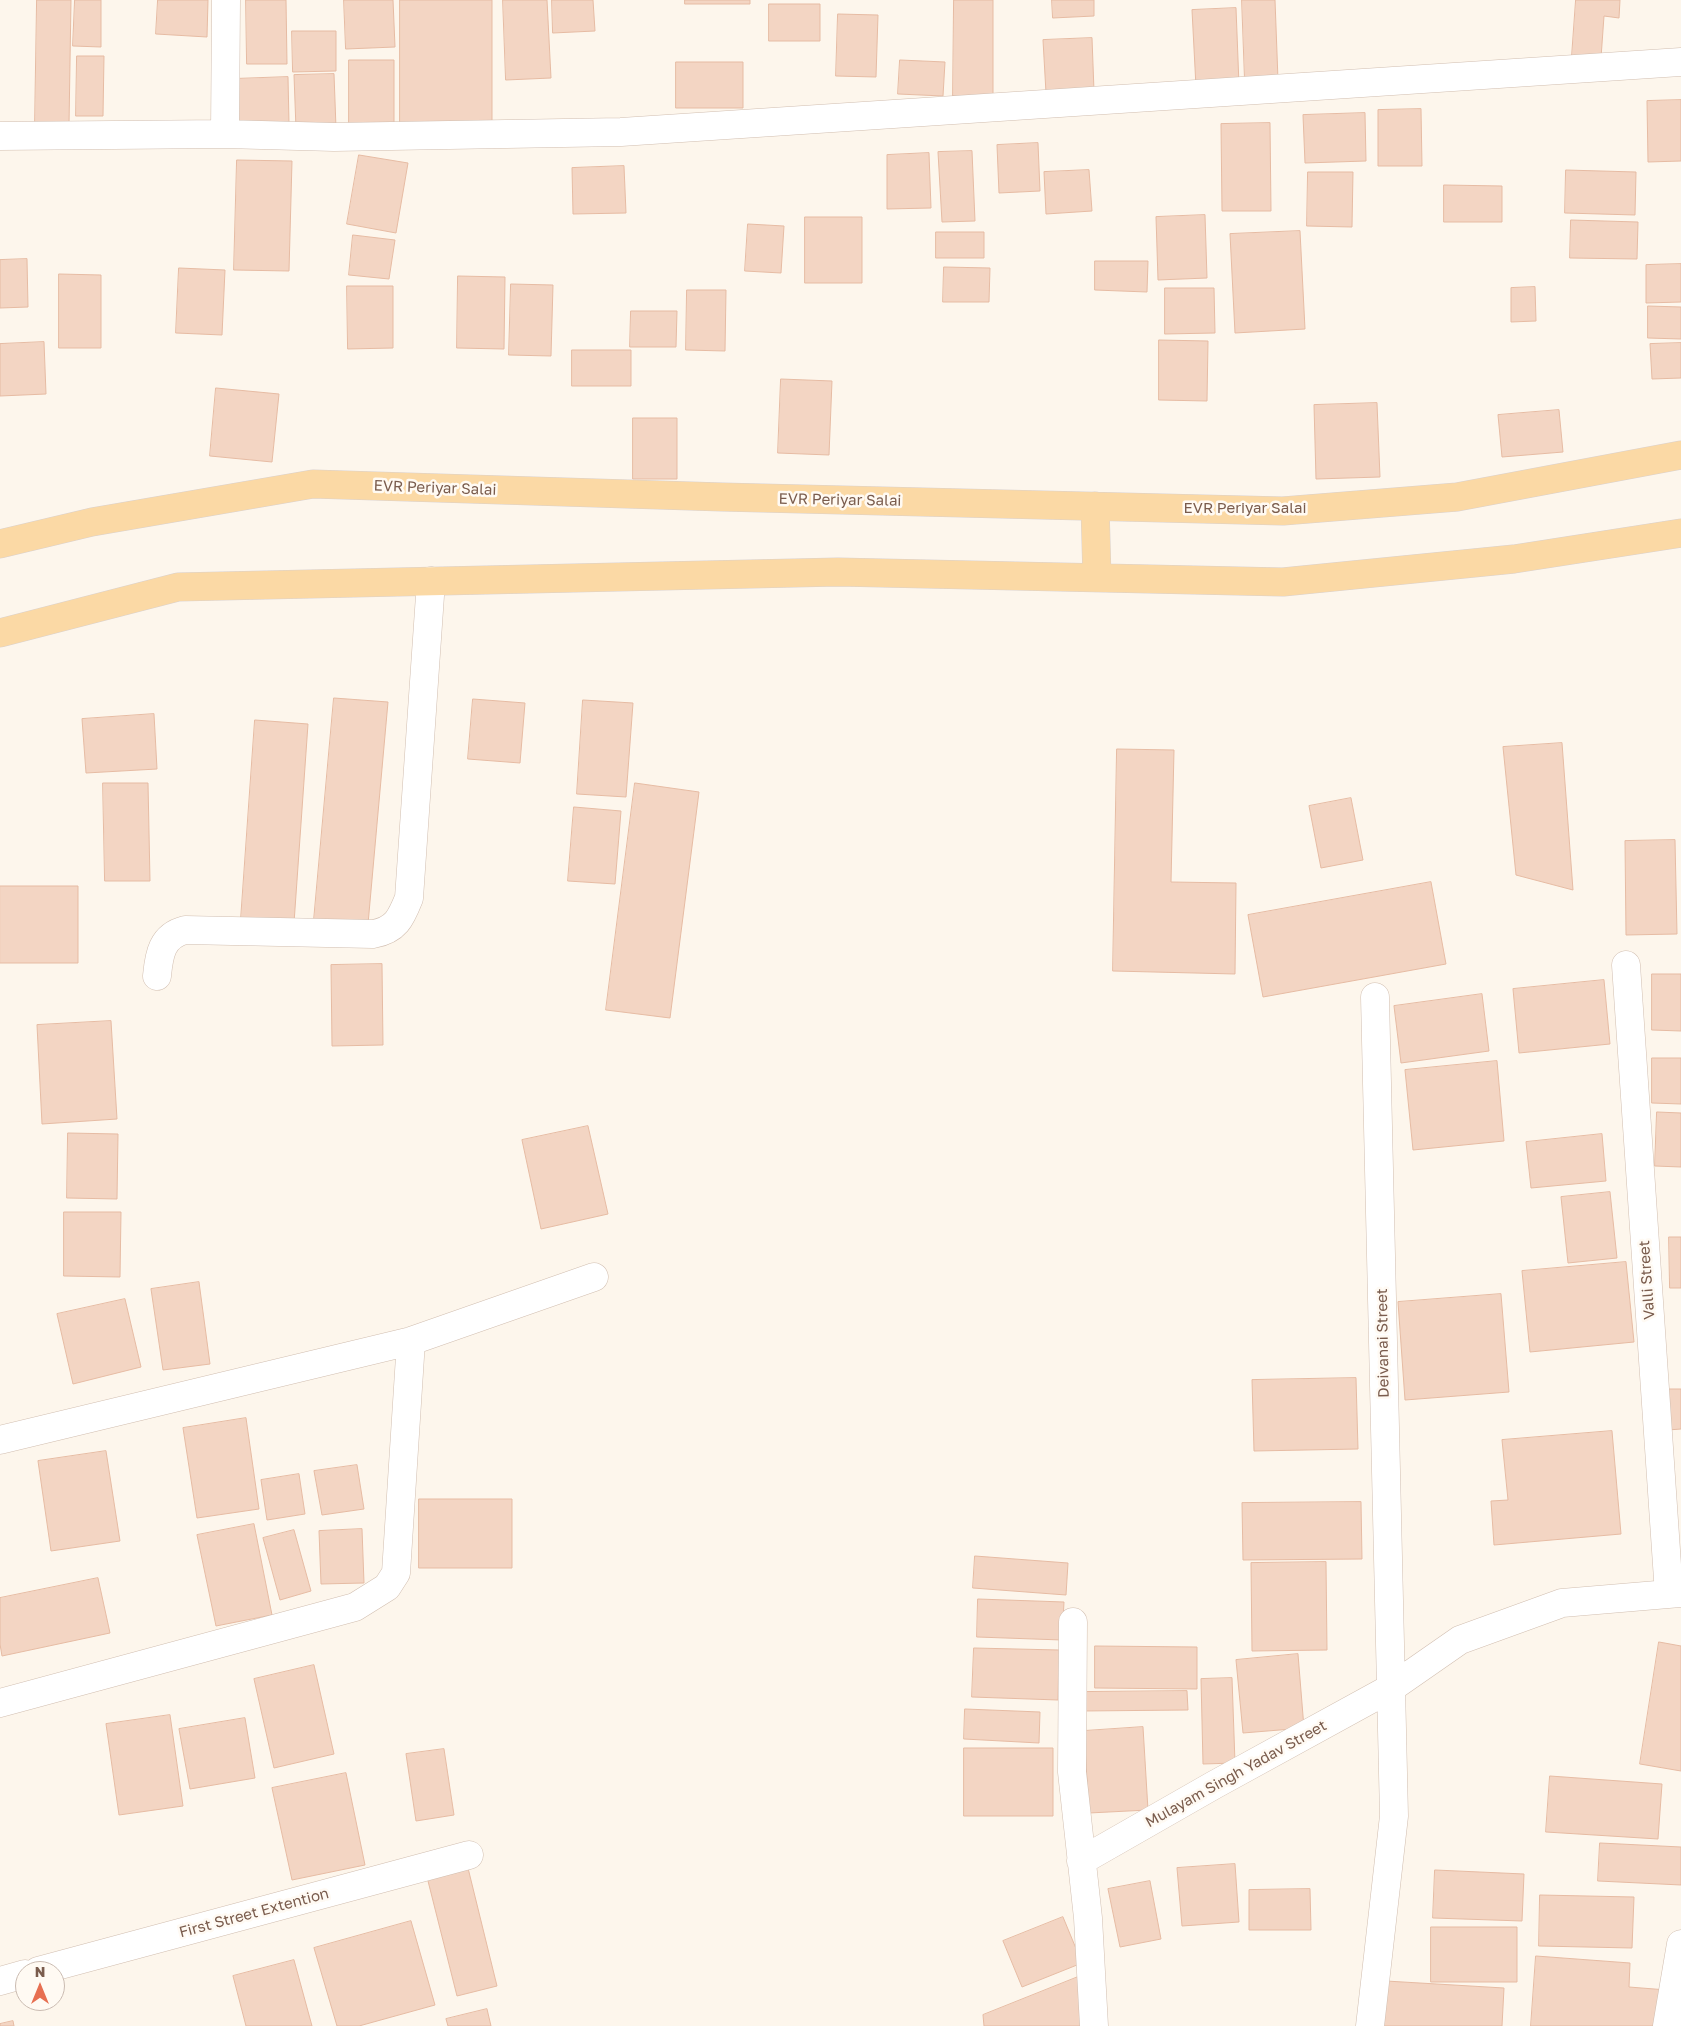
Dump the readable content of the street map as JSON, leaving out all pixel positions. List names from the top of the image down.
{
  "streets": {
    "main road": ["EVR Periyar Salai"],
    "street": [
      "Valli Street",
      "Deivanai Street",
      "Mulayam Singh Yadav Street",
      "First Street Extention"
    ]
  },
  "crossings": [
    ["Valli Street", "Mulayam Singh Yadav Street"],
    ["Deivanai Street", "Mulayam Singh Yadav Street"]
  ],
  "north": "top"
}
